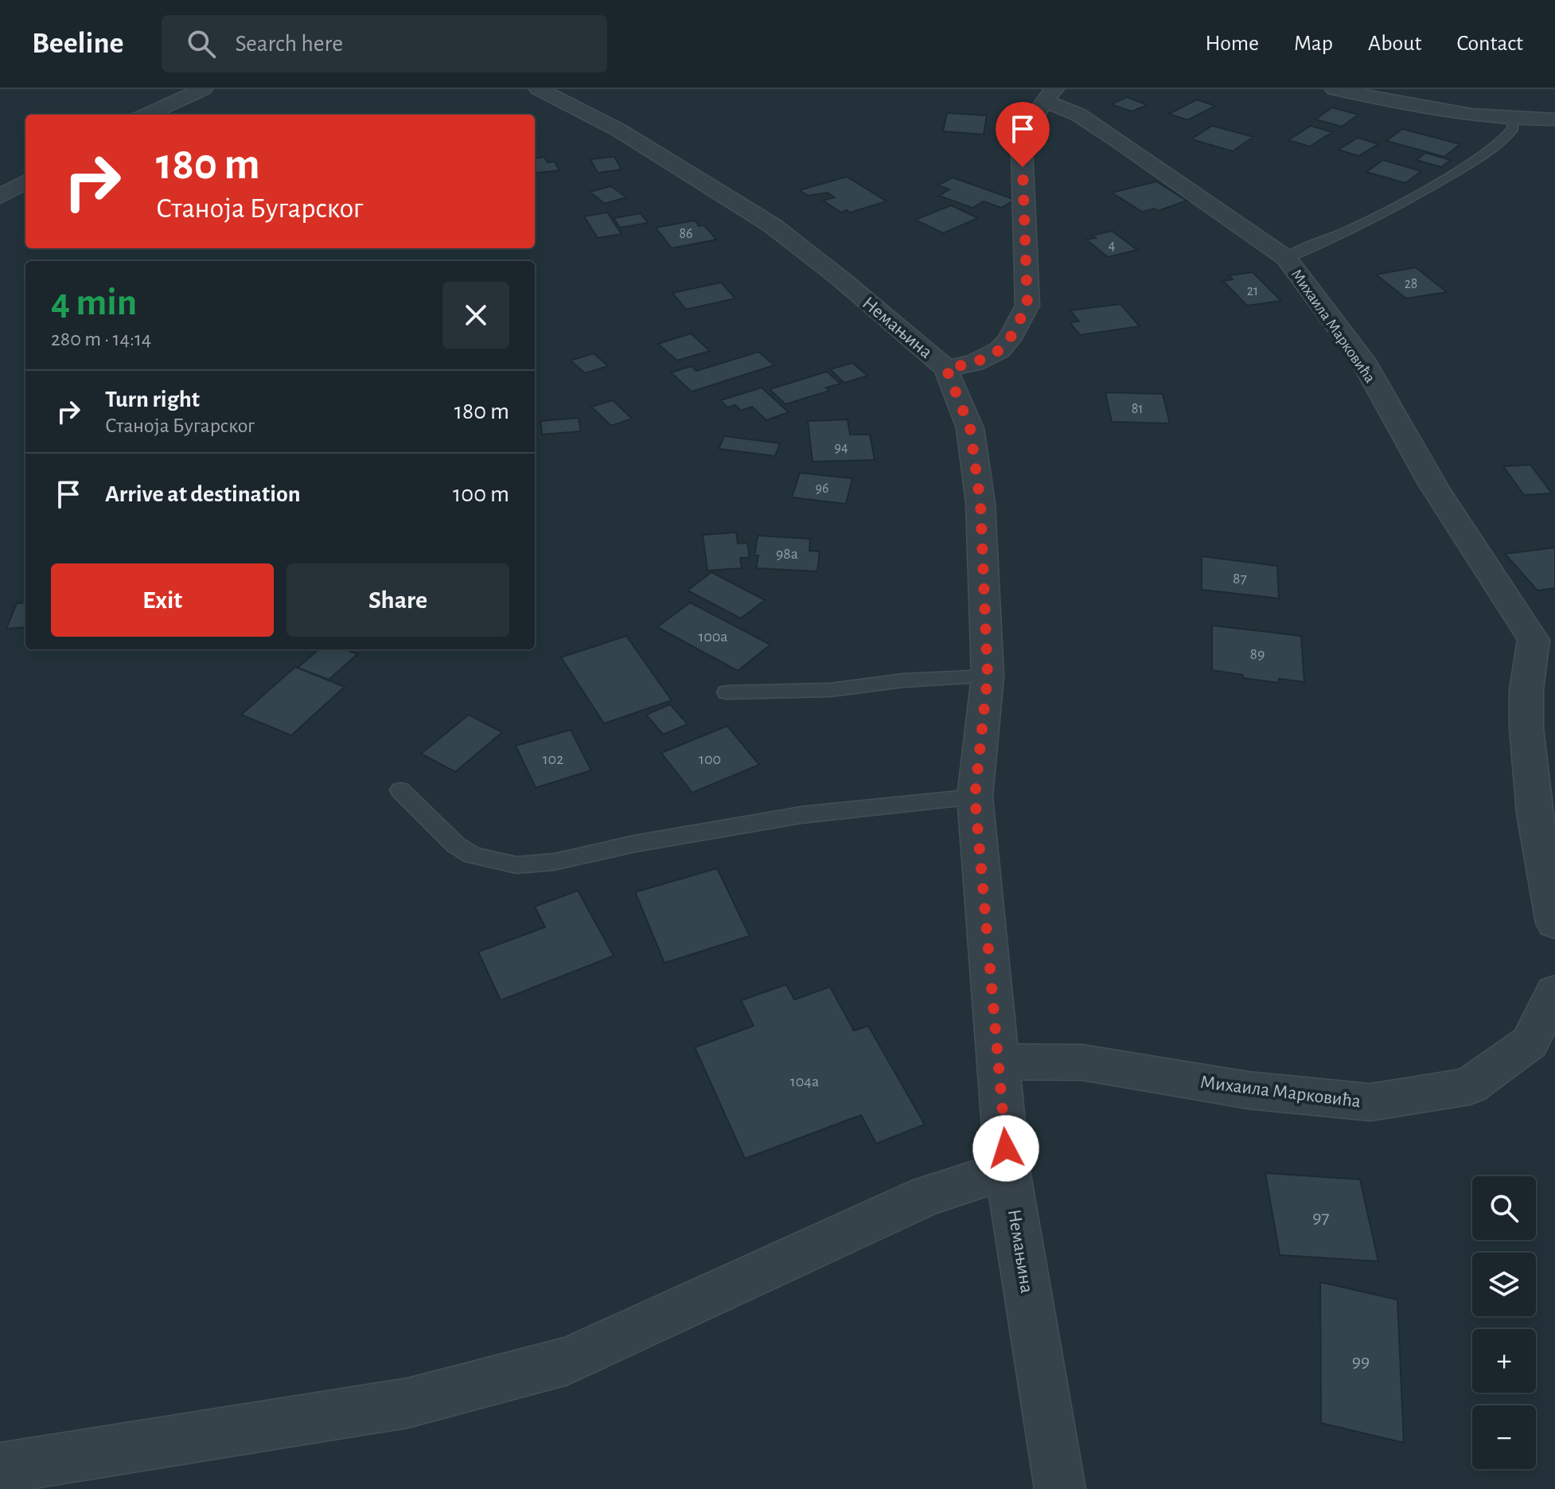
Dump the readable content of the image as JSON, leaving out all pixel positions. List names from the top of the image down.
{
  "streets": {
    "street": ["Михаила Марковића", "Немањина"]
  },
  "crossings": [
    ["Михаила Марковића", "Немањина"]
  ],
  "house_numbers": [
    "86",
    "4",
    "28",
    "21",
    "81",
    "94",
    "96",
    "98a",
    "87",
    "100a",
    "89",
    "102",
    "100",
    "104a",
    "97",
    "99"
  ],
  "page": {
    "header": "Beeline",
    "search": "Search here",
    "nav": [
      "Home",
      "Map",
      "About",
      "Contact"
    ],
    "turn": ["180 m", "Станоја Бугарског"],
    "heading": ["4 min", "280 m · 14:14"],
    "list": [
      {
        "name": "Turn right",
        "note": "Станоја Бугарског",
        "value": "180 m"
      },
      {
        "name": "Arrive at destination",
        "value": "100 m"
      }
    ],
    "buttons": ["Exit", "Share"],
    "map_buttons": ["+", "−"]
  }
}
